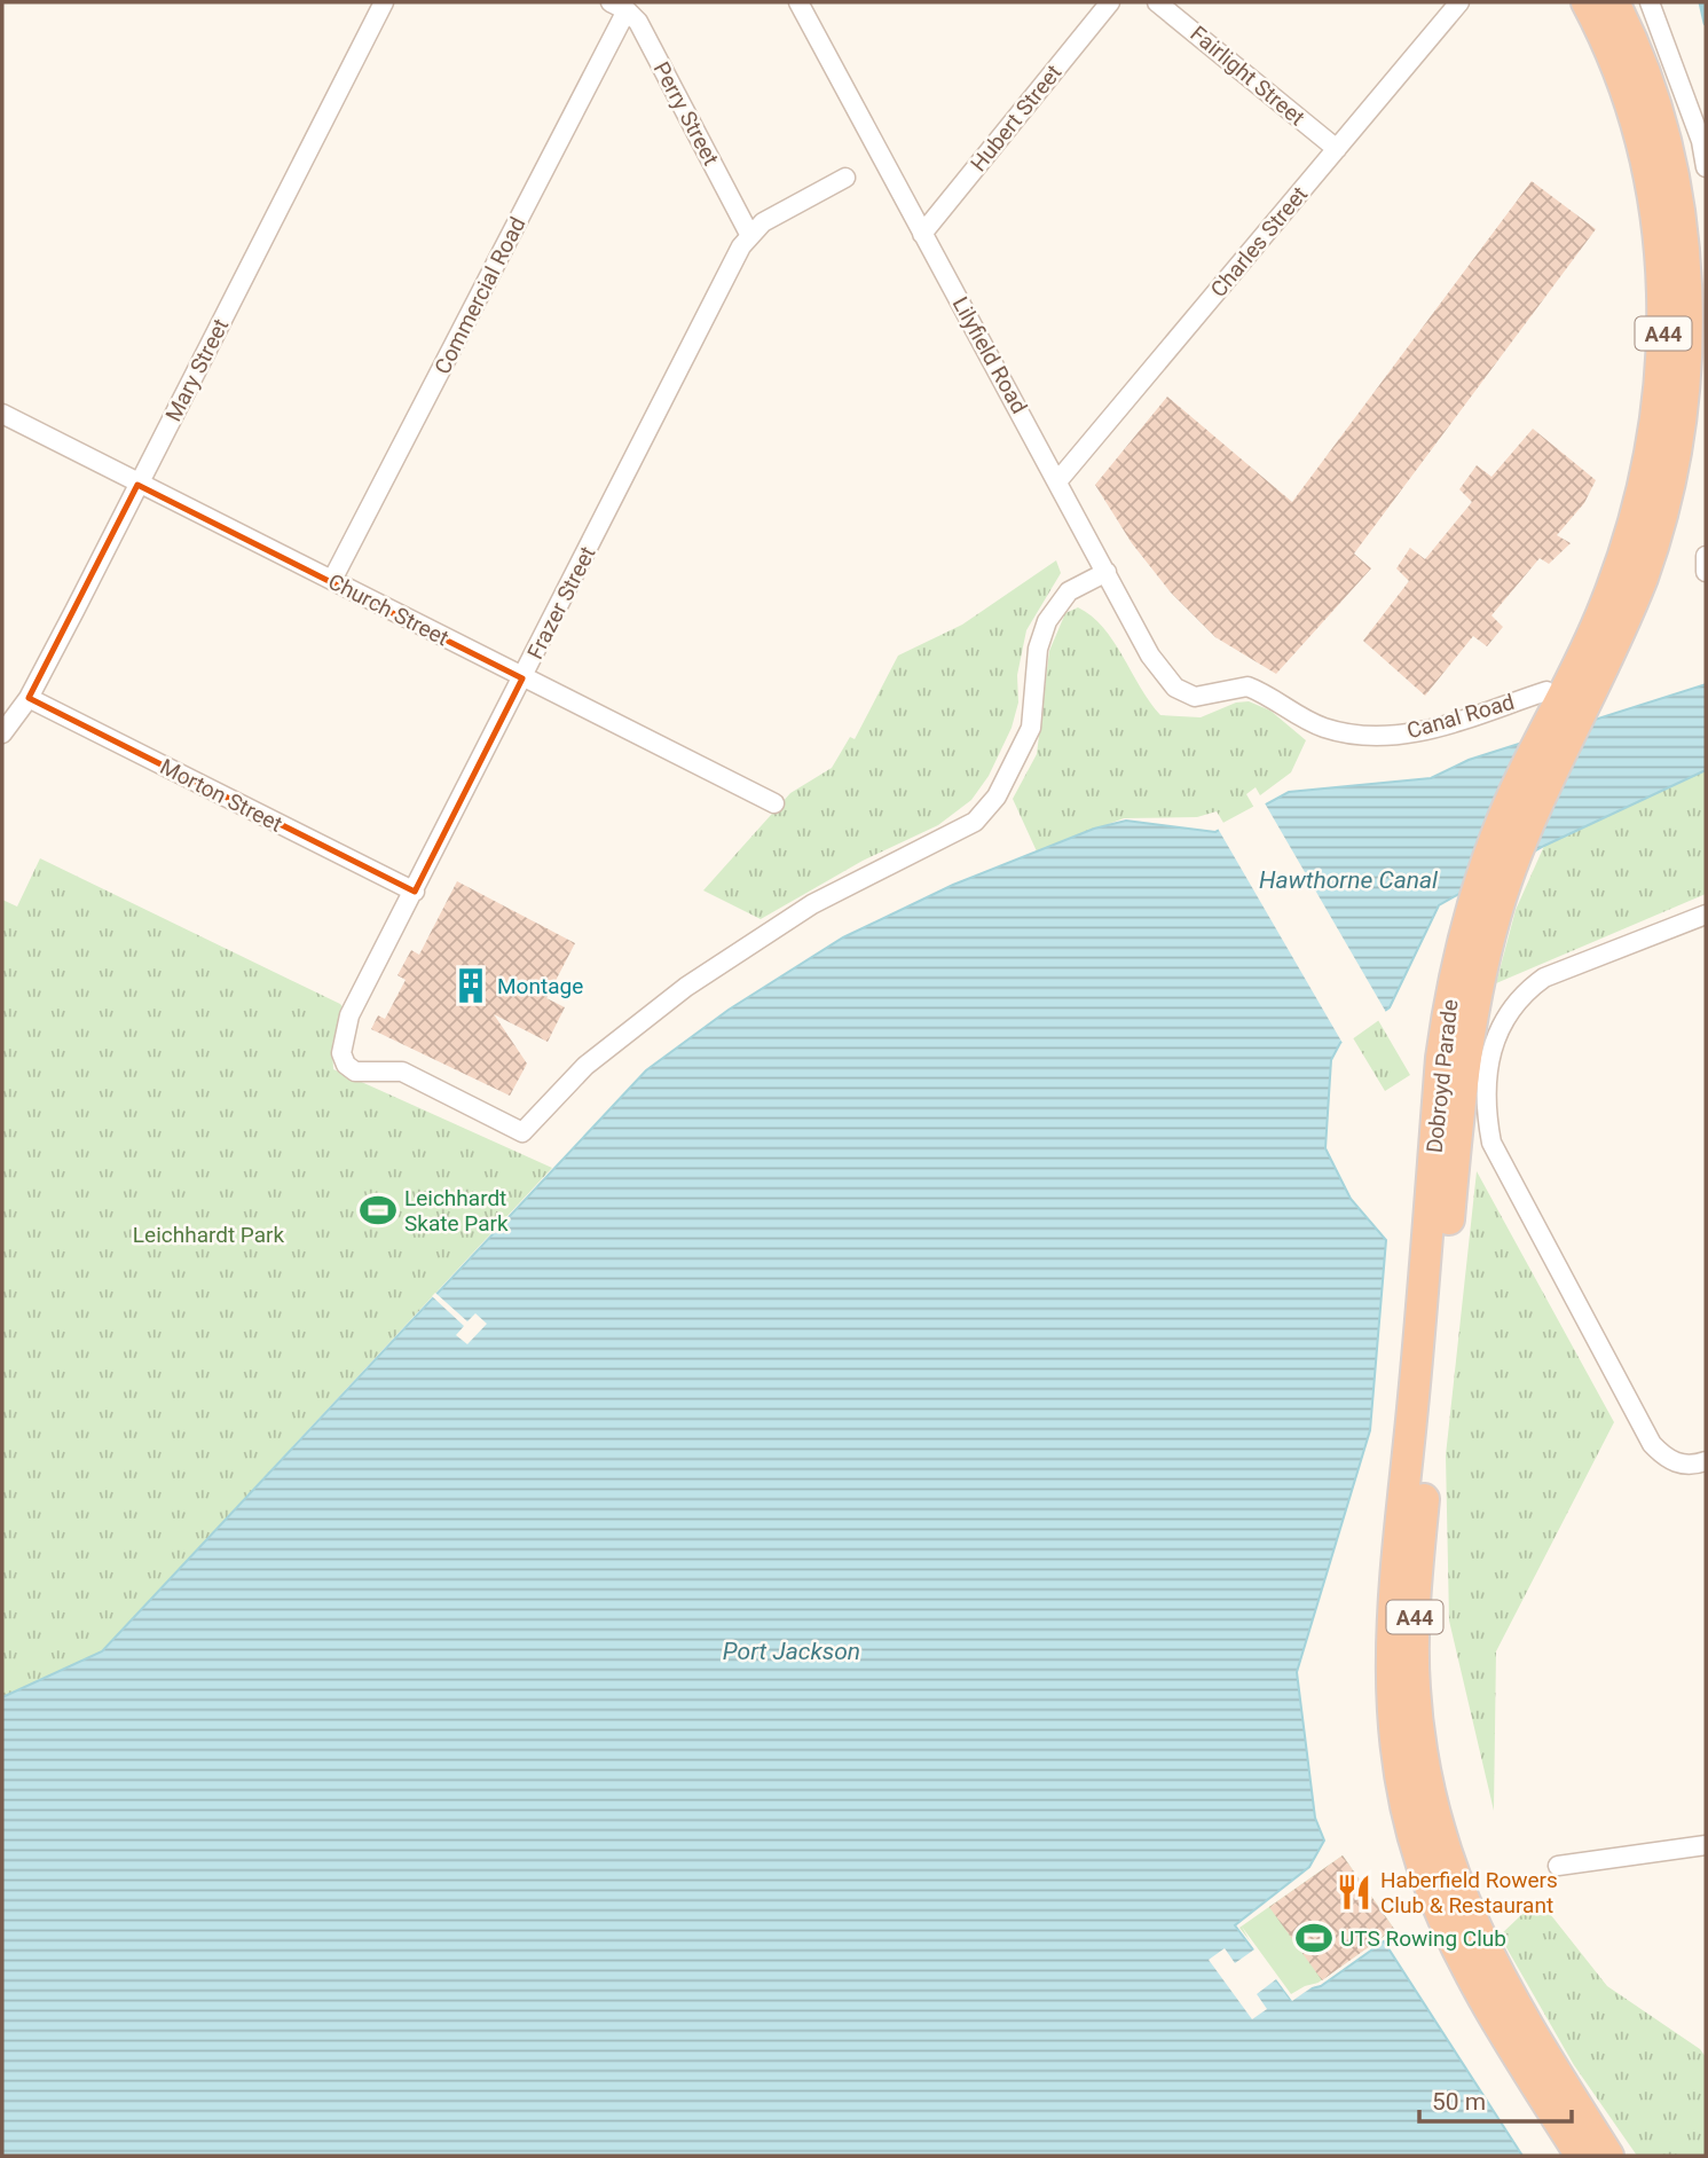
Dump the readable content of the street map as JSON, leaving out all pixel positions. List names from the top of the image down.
{
  "streets": {
    "highway": ["A44", "Dobroyd Parade"],
    "street": [
      "Fairlight Street",
      "Perry Street",
      "Hubert Street",
      "Charles Street",
      "Commercial Road",
      "Lilyfield Road",
      "Mary Street",
      "Frazer Street",
      "Church Street",
      "Canal Road",
      "Morton Street"
    ]
  },
  "crossings": [
    ["Fairlight Street", "Charles Street"],
    ["Perry Street", "Commercial Road"],
    ["Perry Street", "Frazer Street"],
    ["Hubert Street", "Lilyfield Road"],
    ["Charles Street", "Lilyfield Road"],
    ["Commercial Road", "Church Street"],
    ["Lilyfield Road", "Frazer Street"],
    ["Lilyfield Road", "Canal Road"],
    ["Mary Street", "Church Street"],
    ["Mary Street", "Morton Street"],
    ["Frazer Street", "Church Street"],
    ["Frazer Street", "Morton Street"]
  ],
  "water": ["Hawthorne Canal", "Port Jackson"],
  "parks": ["Leichhardt Park"],
  "places": {
    "building": ["Montage"],
    "sports": ["Leichhardt Skate Park", "UTS Rowing Club"],
    "restaurant": ["Haberfield Rowers Club & Restaurant"]
  },
  "scale_bar": "50 m"
}
